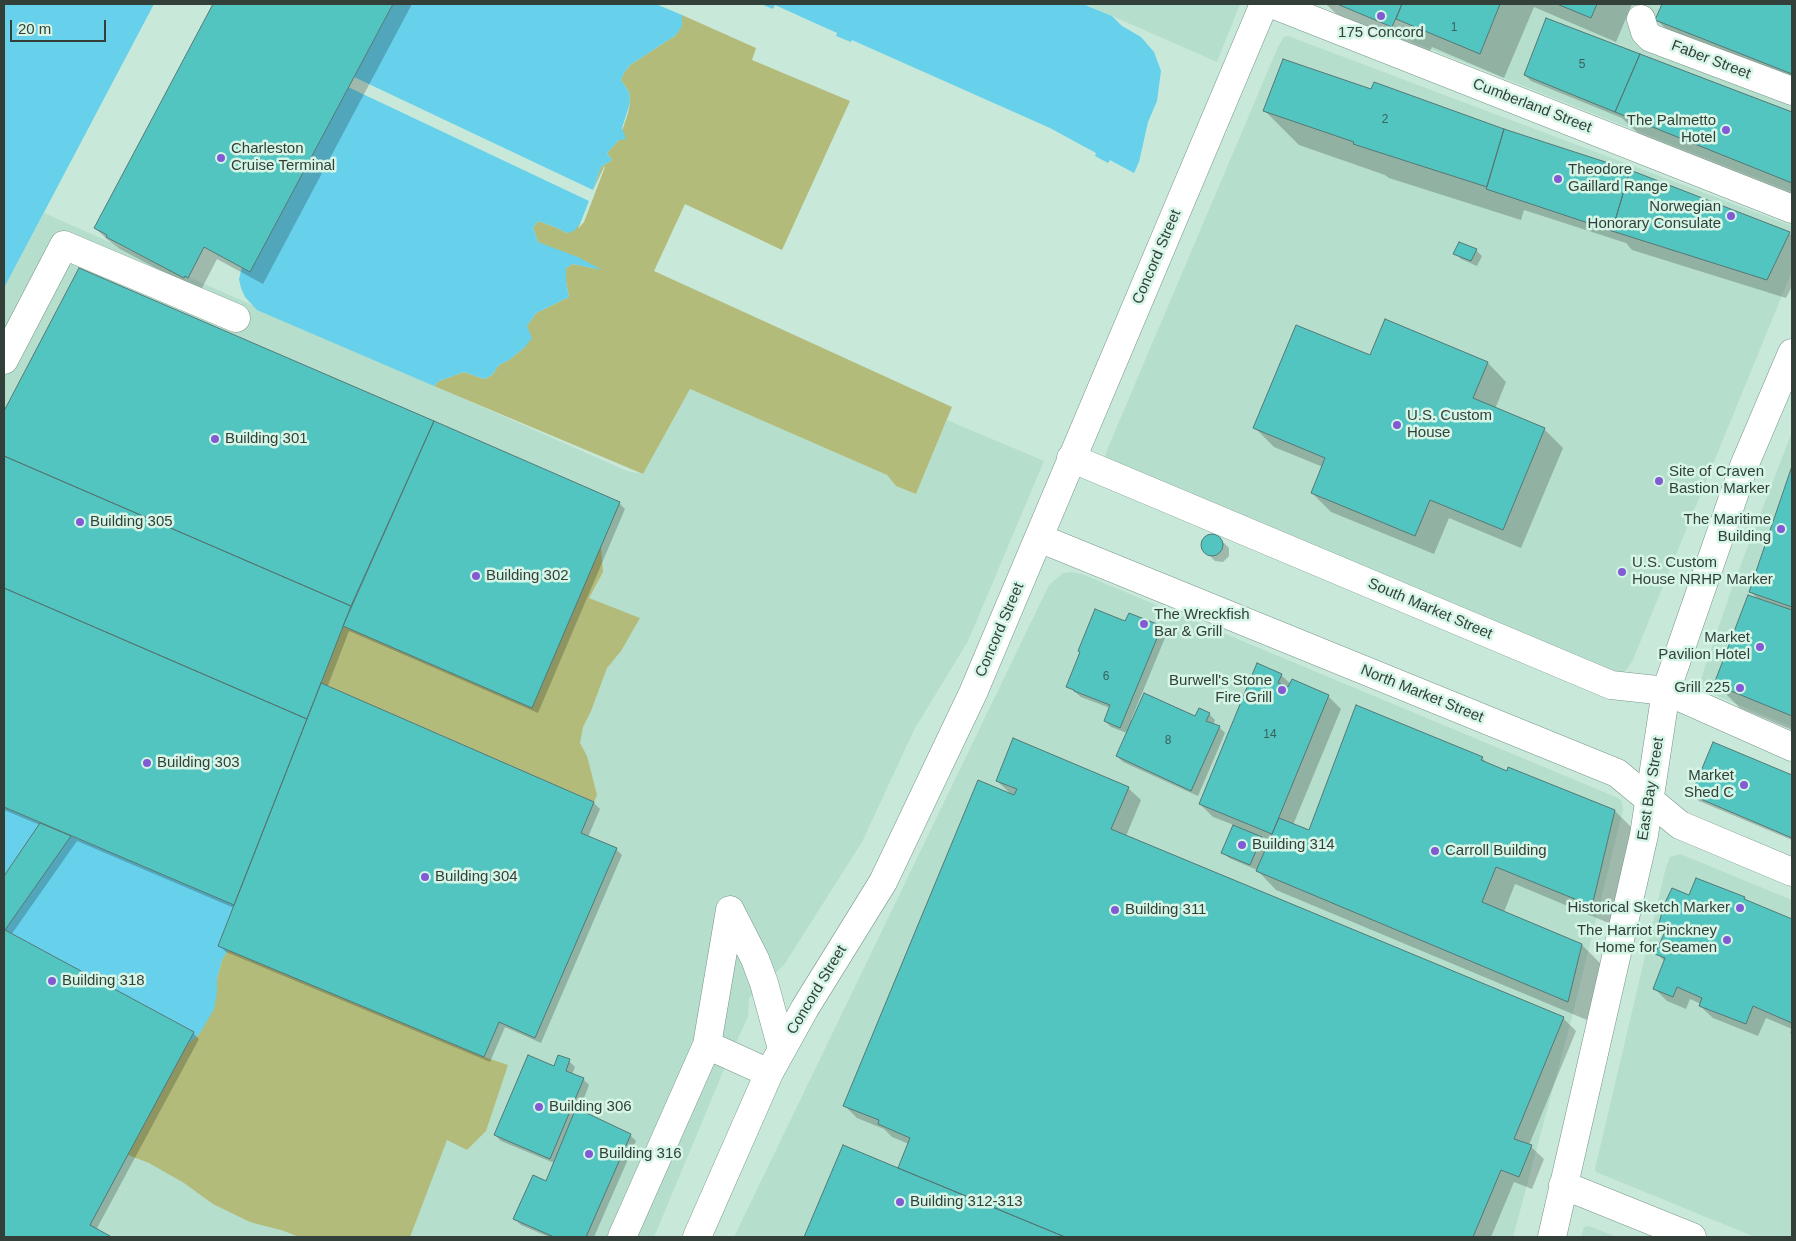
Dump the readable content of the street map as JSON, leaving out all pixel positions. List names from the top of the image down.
{
  "streets": {
    "street": [
      "Faber Street",
      "Cumberland Street",
      "Concord Street",
      "South Market Street",
      "North Market Street",
      "East Bay Street"
    ]
  },
  "crossings": [
    ["Concord Street", "South Market Street"],
    ["Concord Street", "North Market Street"],
    ["South Market Street", "East Bay Street"],
    ["North Market Street", "East Bay Street"]
  ],
  "places": [
    "175 Concord",
    "The Palmetto Hotel",
    "Charleston Cruise Terminal",
    "Theodore Gaillard Range",
    "Norwegian Honorary Consulate",
    "U.S. Custom House",
    "Building 301",
    "Site of Craven Bastion Marker",
    "Building 305",
    "The Maritime Building",
    "U.S. Custom House NRHP Marker",
    "Building 302",
    "The Wreckfish Bar & Grill",
    "Market Pavilion Hotel",
    "Grill 225",
    "Burwell's Stone Fire Grill",
    "Building 303",
    "Market Shed C",
    "Building 314",
    "Carroll Building",
    "Building 304",
    "Historical Sketch Marker",
    "Building 311",
    "The Harriot Pinckney Home for Seamen",
    "Building 318",
    "Building 306",
    "Building 316",
    "Building 312-313"
  ],
  "house_numbers": [
    "1",
    "5",
    "2",
    "6",
    "14",
    "8"
  ],
  "scale_bar": "20 m"
}
